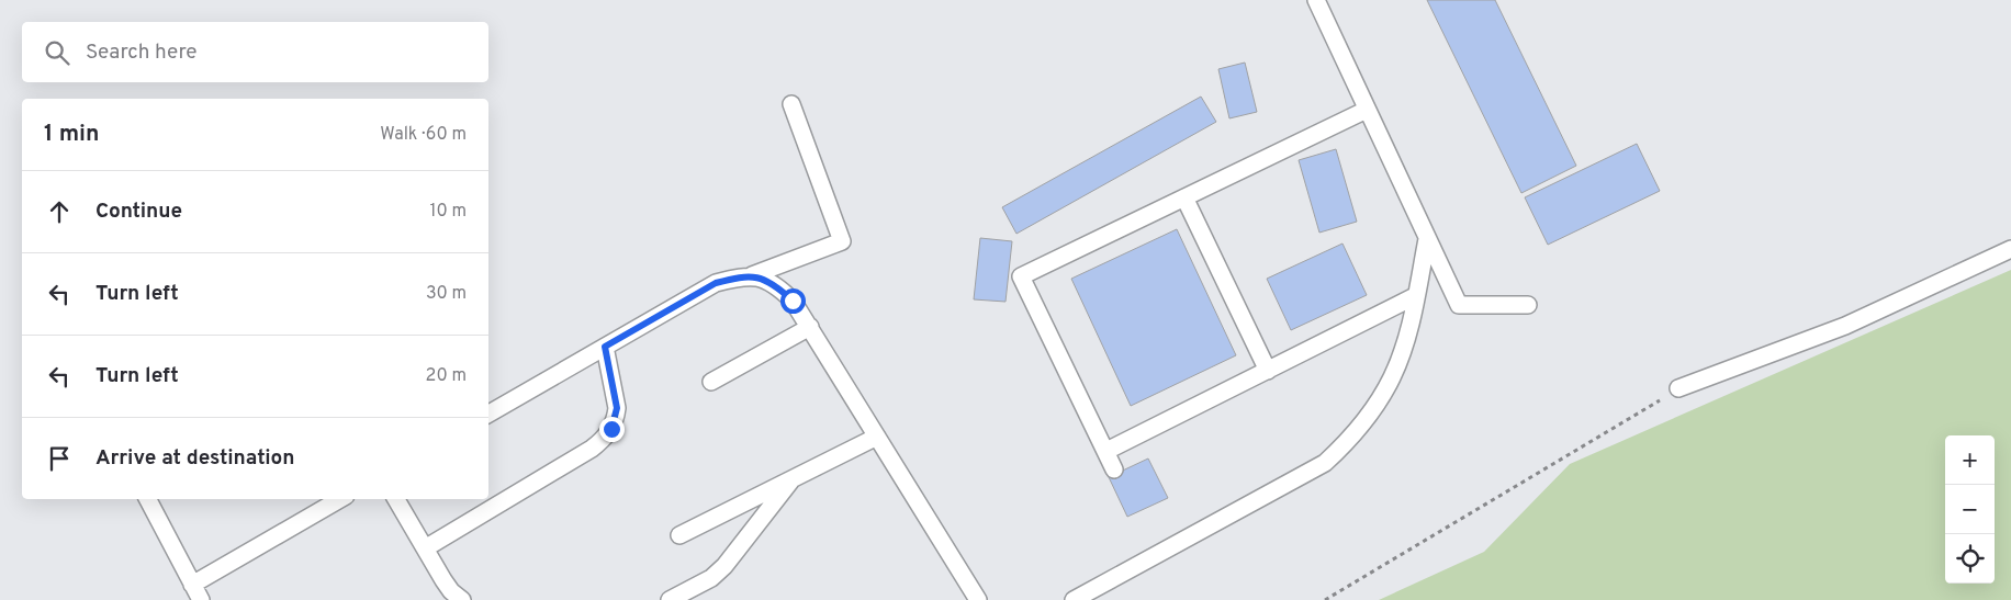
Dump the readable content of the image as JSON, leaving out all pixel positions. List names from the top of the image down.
{
  "page": {
    "search": "Search here",
    "heading": ["1 min", "Walk · 60 m"],
    "list": [
      ["Continue", "10 m"],
      ["Turn left", "30 m"],
      ["Turn left", "20 m"],
      "Arrive at destination"
    ],
    "map_buttons": ["+", "−"]
  }
}
